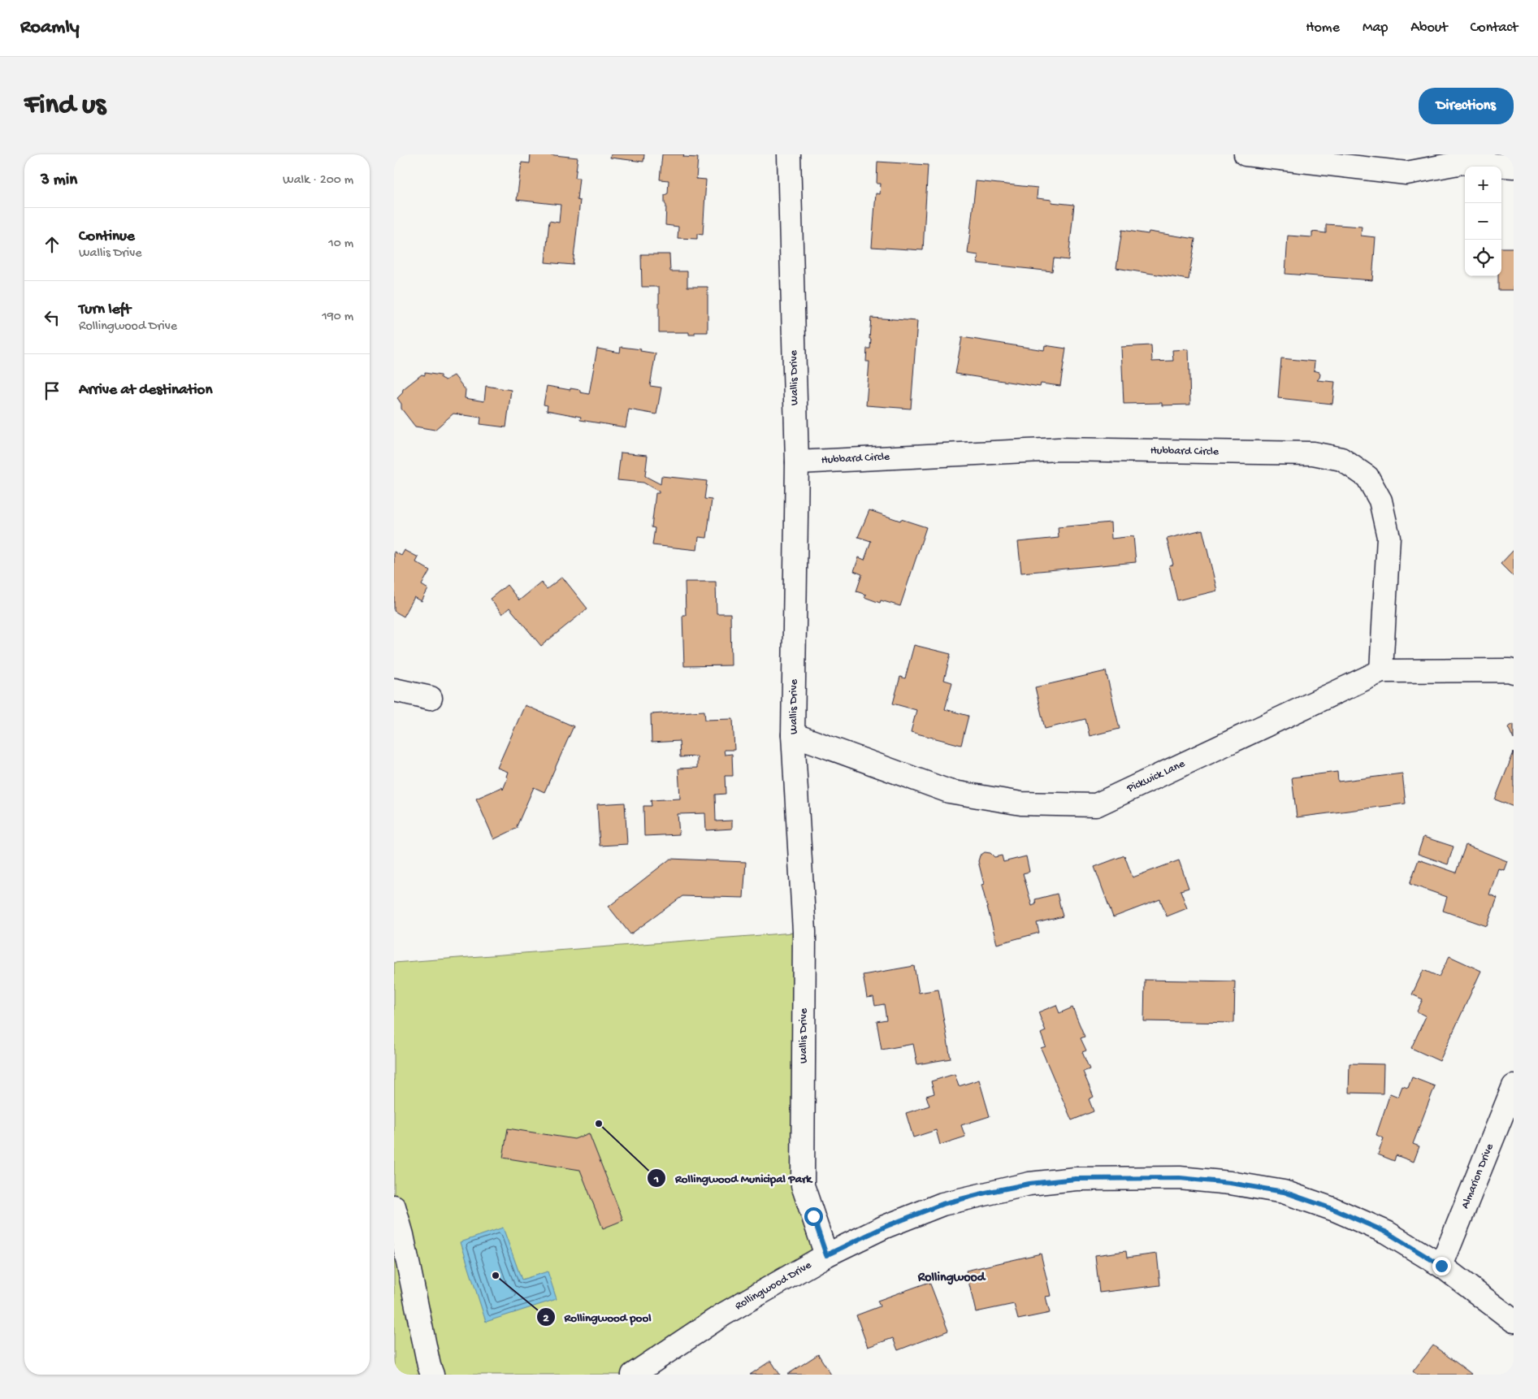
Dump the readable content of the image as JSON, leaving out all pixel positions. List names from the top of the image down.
{
  "streets": {
    "street": [
      "Wallis Drive",
      "Hubbard Circle",
      "Pickwick Lane",
      "Almarion Drive",
      "Rollingwood Drive"
    ]
  },
  "crossings": [
    ["Wallis Drive", "Hubbard Circle"],
    ["Wallis Drive", "Pickwick Lane"],
    ["Wallis Drive", "Rollingwood Drive"],
    ["Hubbard Circle", "Pickwick Lane"],
    ["Almarion Drive", "Rollingwood Drive"]
  ],
  "districts": ["Rollingwood"],
  "places": ["Rollingwood Municipal Park", "Rollingwood pool"],
  "page": {
    "header": "Roamly",
    "nav": [
      "Home",
      "Map",
      "About",
      "Contact"
    ],
    "buttons": "Directions",
    "title": "Find us",
    "heading": ["3 min", "Walk · 200 m"],
    "map_buttons": ["+", "−"],
    "list": [
      ["Continue", "Wallis Drive", "10 m"],
      ["Turn left", "Rollingwood Drive", "190 m"],
      "Arrive at destination"
    ]
  }
}
